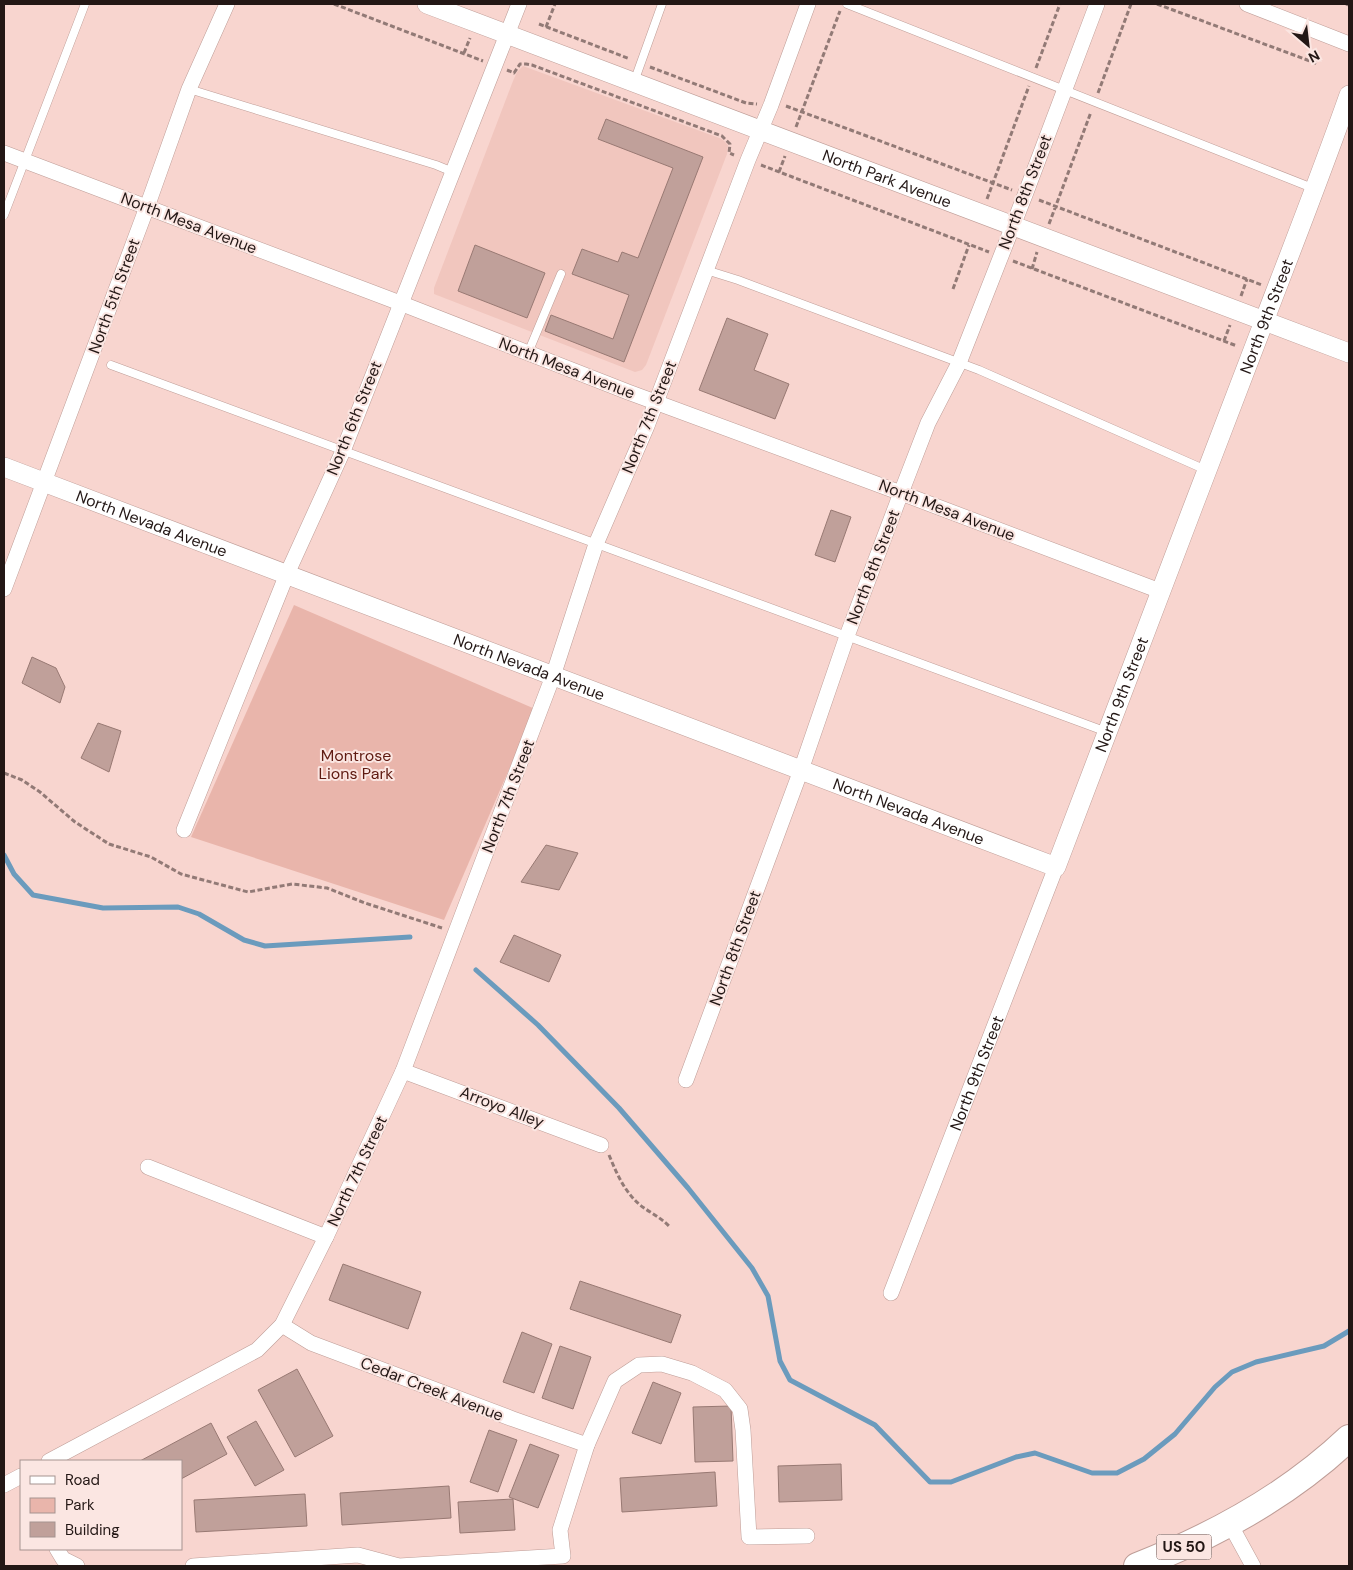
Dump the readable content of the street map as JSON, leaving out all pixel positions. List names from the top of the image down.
{
  "streets": {
    "highway": ["US 50"],
    "street": [
      "North Park Avenue",
      "North 8th Street",
      "North Mesa Avenue",
      "North 5th Street",
      "North 9th Street",
      "North 7th Street",
      "North 6th Street",
      "North Nevada Avenue",
      "Arroyo Alley",
      "Cedar Creek Avenue"
    ]
  },
  "crossings": [
    ["North Park Avenue", "North 8th Street"],
    ["North Park Avenue", "North 9th Street"],
    ["North Park Avenue", "North 7th Street"],
    ["North Park Avenue", "North 6th Street"],
    ["North 8th Street", "North Mesa Avenue"],
    ["North 8th Street", "North Nevada Avenue"],
    ["North Mesa Avenue", "North 5th Street"],
    ["North Mesa Avenue", "North 9th Street"],
    ["North Mesa Avenue", "North 7th Street"],
    ["North Mesa Avenue", "North 6th Street"],
    ["North 5th Street", "North Nevada Avenue"],
    ["North 9th Street", "North Nevada Avenue"],
    ["North 7th Street", "North Nevada Avenue"],
    ["North 7th Street", "Arroyo Alley"],
    ["North 7th Street", "Cedar Creek Avenue"],
    ["North 6th Street", "North Nevada Avenue"]
  ],
  "parks": ["Montrose Lions Park"],
  "legend": ["Road", "Park", "Building"],
  "north": "bottom right"
}
